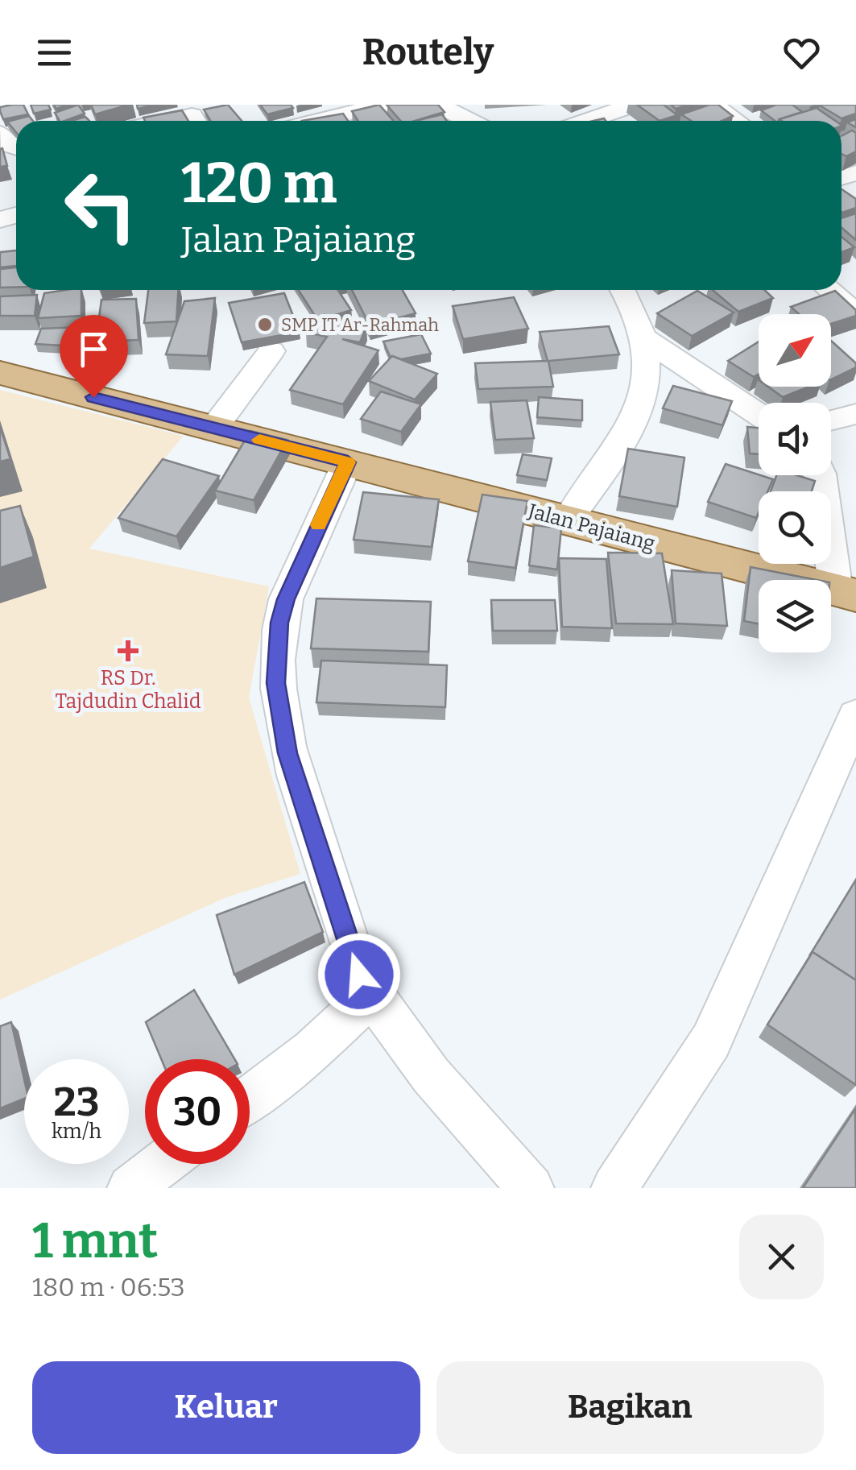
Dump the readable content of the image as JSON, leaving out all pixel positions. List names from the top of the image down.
{
  "streets": {
    "main road": ["Jalan Pajaiang"]
  },
  "places": {
    "other": ["SMP IT Ar-Rahmah"],
    "health": ["RS Dr. Tajdudin Chalid"]
  },
  "north": "top right",
  "page": {
    "header": "Routely",
    "turn": ["120 m", "Jalan Pajaiang"],
    "speed": "23 km/h",
    "limit": "30",
    "heading": ["1 mnt", "180 m · 06:53"],
    "buttons": ["Keluar", "Bagikan"]
  }
}
